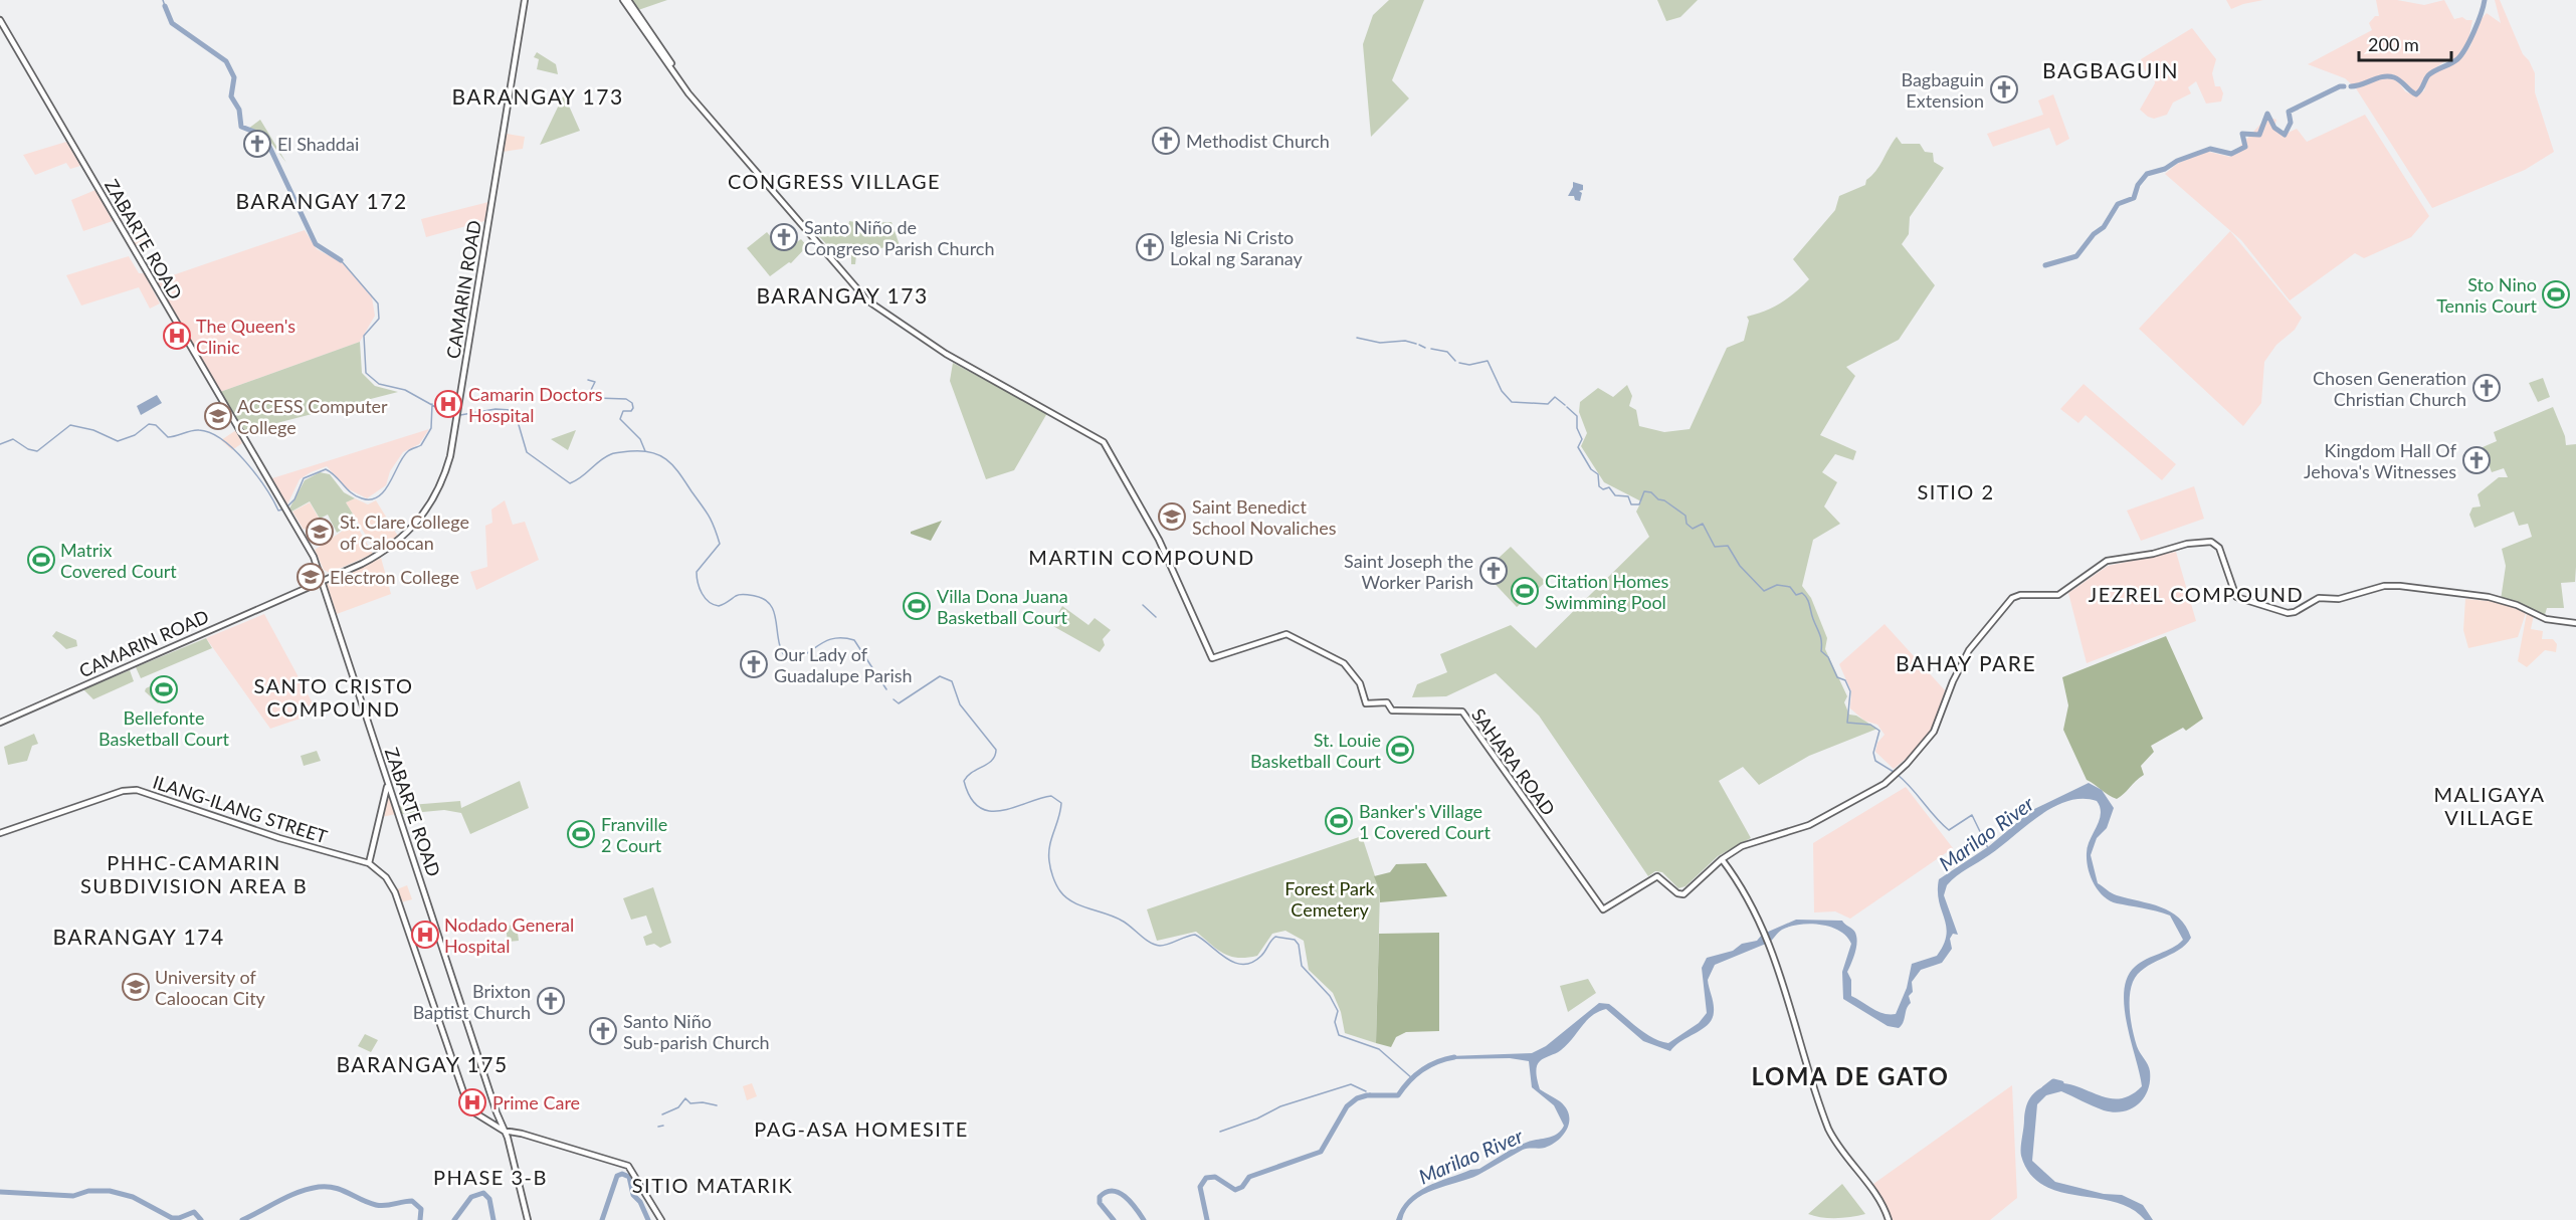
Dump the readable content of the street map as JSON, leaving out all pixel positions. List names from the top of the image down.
{
  "streets": {
    "main road": [
      "ZABARTE ROAD",
      "CAMARIN ROAD",
      "SAHARA ROAD",
      "ILANG-ILANG STREET"
    ]
  },
  "crossings": [
    ["ZABARTE ROAD", "CAMARIN ROAD"]
  ],
  "districts": [
    "BAGBAGUIN",
    "BARANGAY 173",
    "CONGRESS VILLAGE",
    "BARANGAY 172",
    "BARANGAY 173",
    "SITIO 2",
    "MARTIN COMPOUND",
    "JEZREL COMPOUND",
    "BAHAY PARE",
    "SANTO CRISTO COMPOUND",
    "MALIGAYA VILLAGE",
    "PHHC-CAMARIN SUBDIVISION AREA B",
    "BARANGAY 174",
    "BARANGAY 175",
    "LOMA DE GATO",
    "PAG-ASA HOMESITE",
    "PHASE 3-B",
    "SITIO MATARIK"
  ],
  "water": ["Marilao River"],
  "parks": ["Forest Park Cemetery"],
  "places": {
    "church": [
      "Bagbaguin Extension",
      "Methodist Church",
      "El Shaddai",
      "Santo Niño de Congreso Parish Church",
      "Iglesia Ni Cristo Lokal ng Saranay",
      "Chosen Generation Christian Church",
      "Kingdom Hall Of Jehova's Witnesses",
      "Saint Joseph the Worker Parish",
      "Our Lady of Guadalupe Parish",
      "Brixton Baptist Church",
      "Santo Niño Sub-parish Church"
    ],
    "sports": [
      "Sto Nino Tennis Court",
      "Matrix Covered Court",
      "Citation Homes Swimming Pool",
      "Villa Dona Juana Basketball Court",
      "Bellefonte Basketball Court",
      "St. Louie Basketball Court",
      "Banker's Village 1 Covered Court",
      "Franville 2 Court"
    ],
    "hospital": [
      "The Queen's Clinic",
      "Camarin Doctors Hospital",
      "Nodado General Hospital",
      "Prime Care"
    ],
    "school or university": [
      "ACCESS Computer College",
      "Saint Benedict School Novaliches",
      "St. Clare College of Caloocan",
      "Electron College",
      "University of Caloocan City"
    ]
  },
  "scale_bar": "200 m"
}
